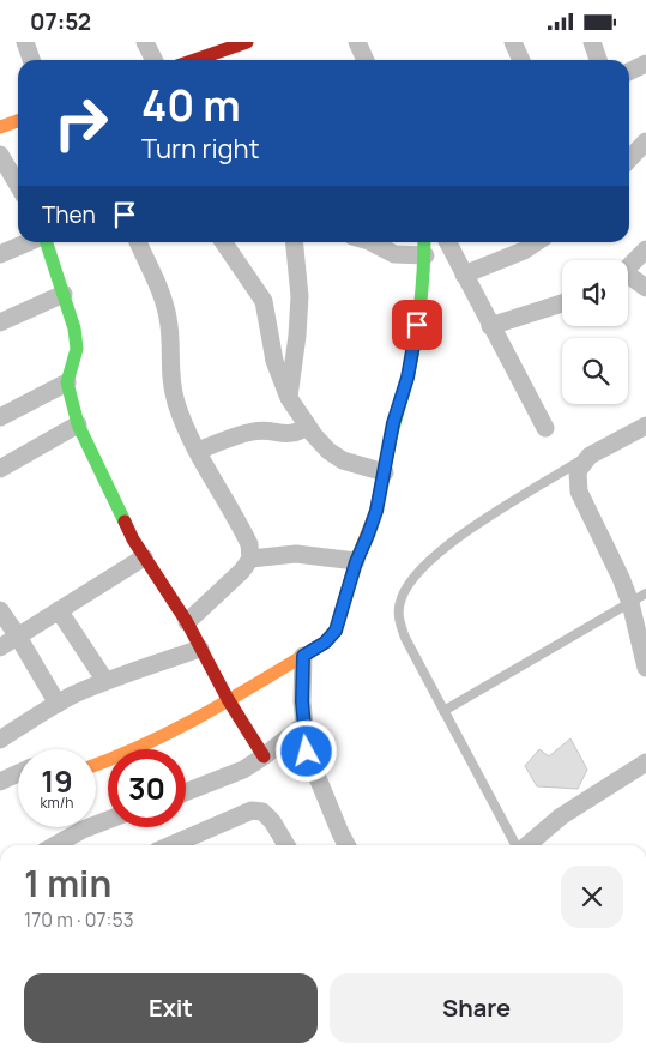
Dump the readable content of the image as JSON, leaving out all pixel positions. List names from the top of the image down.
{
  "page": {
    "status": "07:52",
    "turn": ["40 m", "Turn right"],
    "then": "Then",
    "speed": "19 km/h",
    "limit": "30",
    "heading": ["1 min", "170 m · 07:53"],
    "buttons": ["Exit", "Share"]
  }
}
